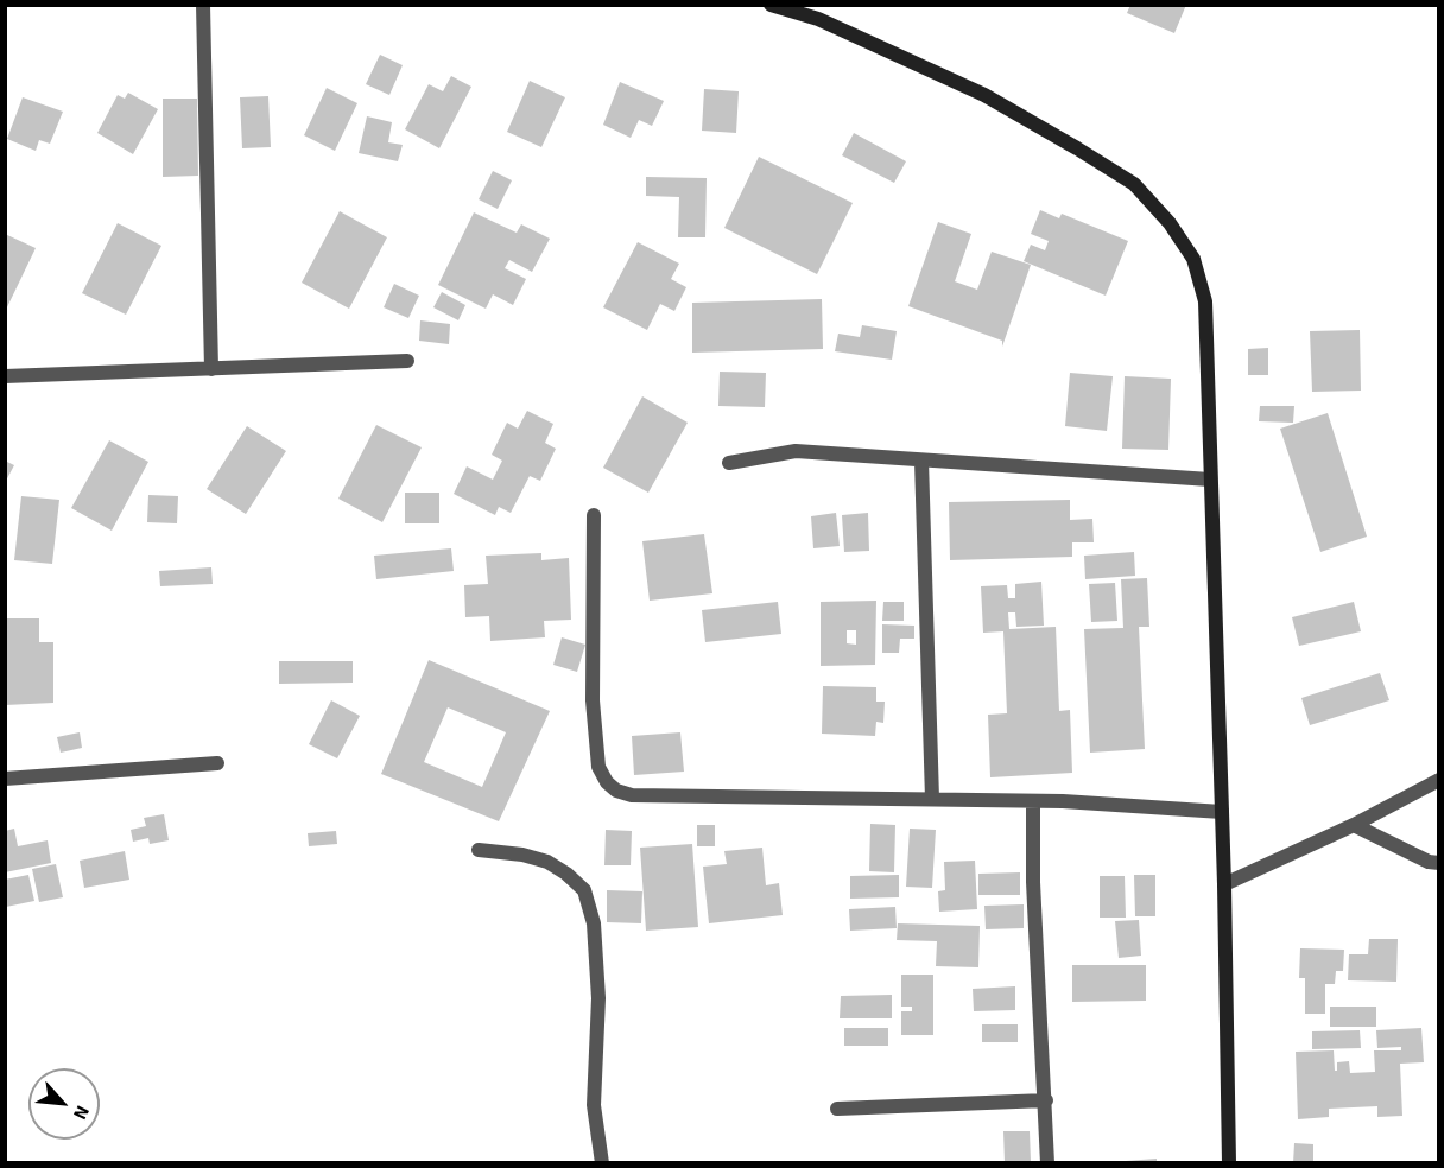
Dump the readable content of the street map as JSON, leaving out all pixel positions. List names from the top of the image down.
{
  "north": "bottom right"
}
